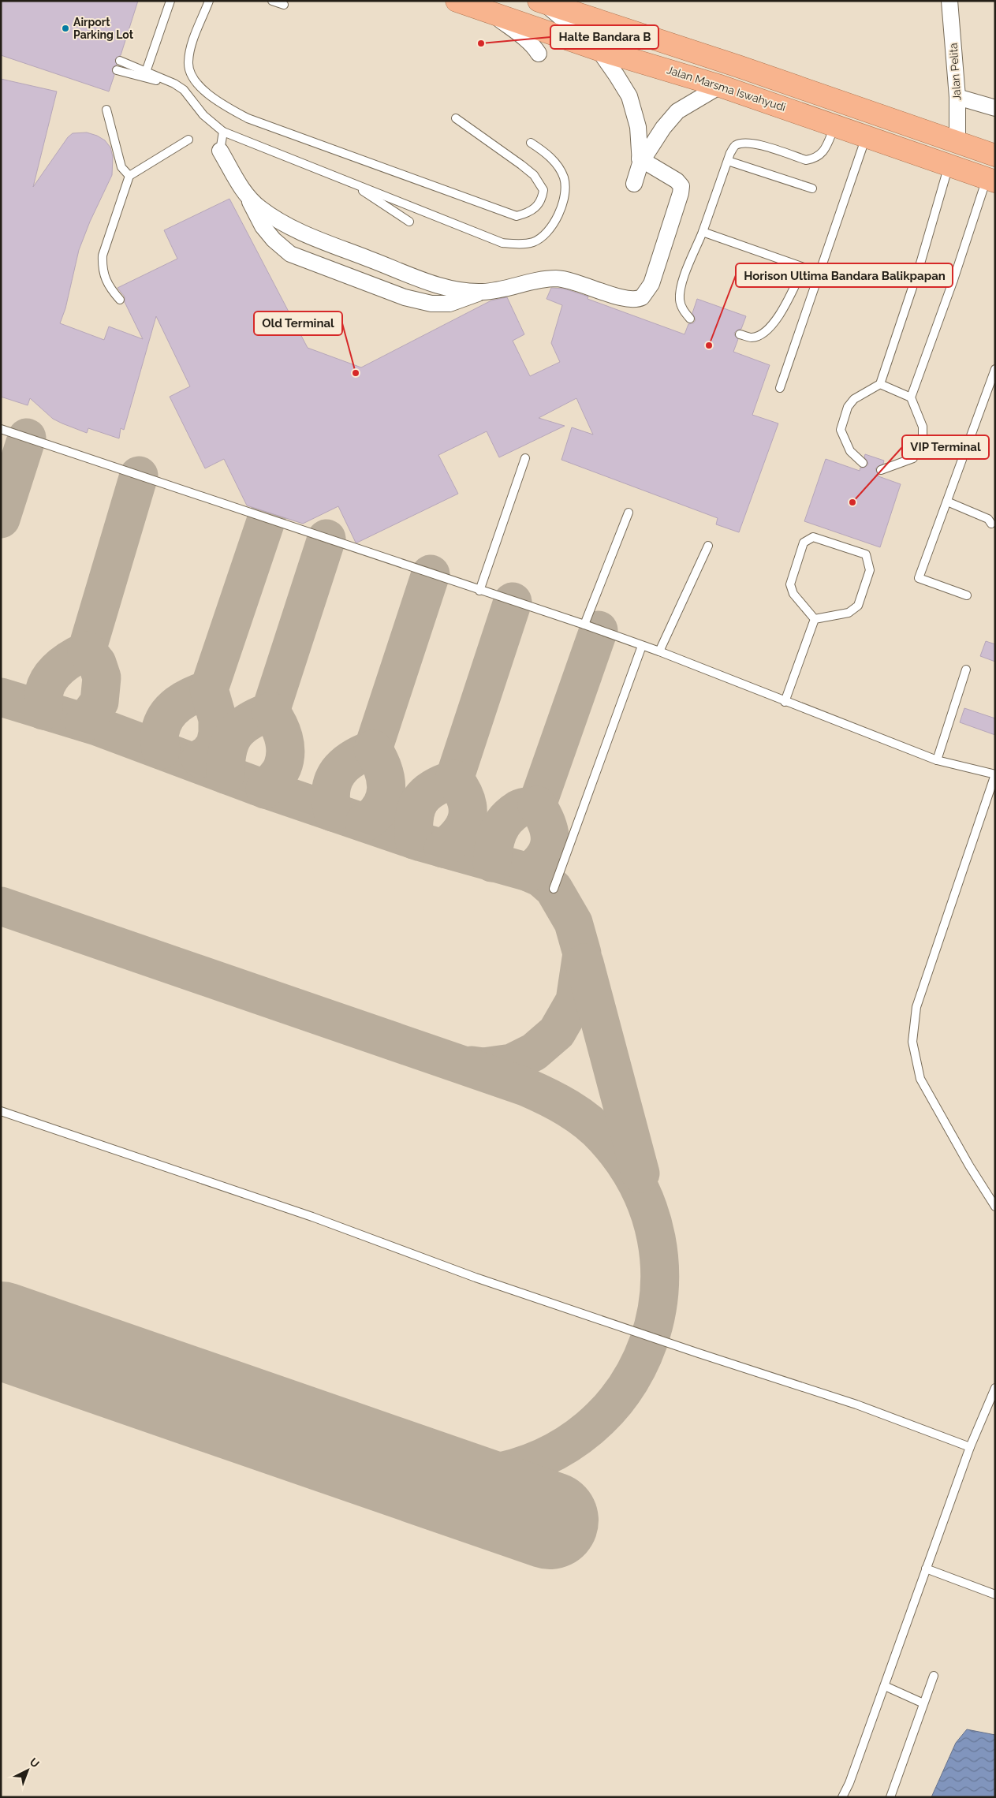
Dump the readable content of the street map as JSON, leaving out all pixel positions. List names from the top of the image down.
{
  "streets": {
    "highway": ["Jalan Marsma Iswahyudi"],
    "street": ["Jalan Pelita"]
  },
  "places": [
    "Airport Parking Lot",
    "Halte Bandara B",
    "Horison Ultima Bandara Balikpapan",
    "Old Terminal",
    "VIP Terminal"
  ],
  "north": "top right"
}
